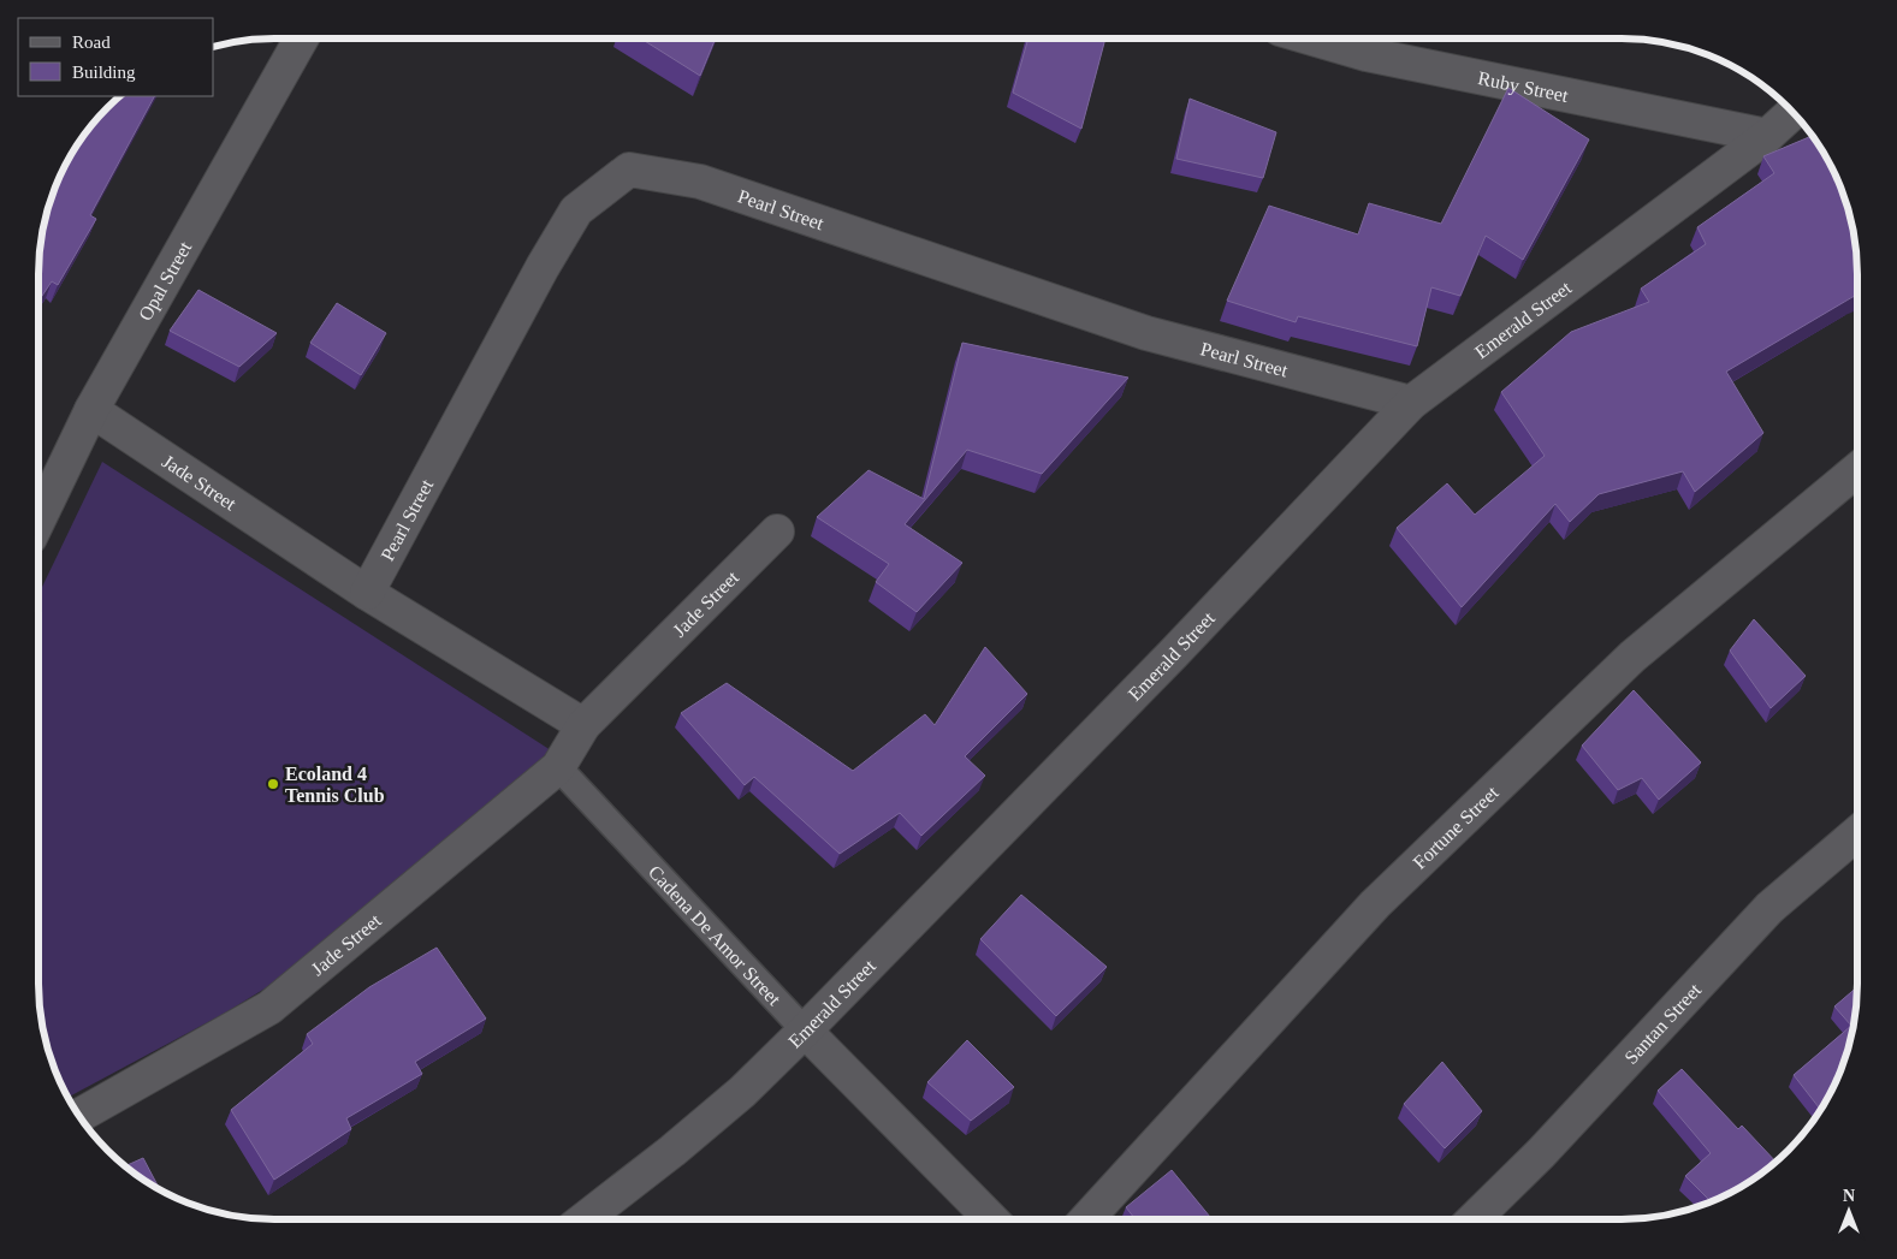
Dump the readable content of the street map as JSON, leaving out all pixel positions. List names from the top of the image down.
{
  "streets": {
    "street": [
      "Ruby Street",
      "Pearl Street",
      "Opal Street",
      "Emerald Street",
      "Jade Street",
      "Fortune Street",
      "Cadena De Amor Street",
      "Santan Street"
    ]
  },
  "crossings": [
    ["Ruby Street", "Emerald Street"],
    ["Pearl Street", "Emerald Street"],
    ["Pearl Street", "Jade Street"],
    ["Opal Street", "Jade Street"],
    ["Emerald Street", "Cadena De Amor Street"],
    ["Jade Street", "Cadena De Amor Street"]
  ],
  "places": ["Ecoland 4 Tennis Club"],
  "legend": ["Road", "Building"],
  "north": "top"
}
